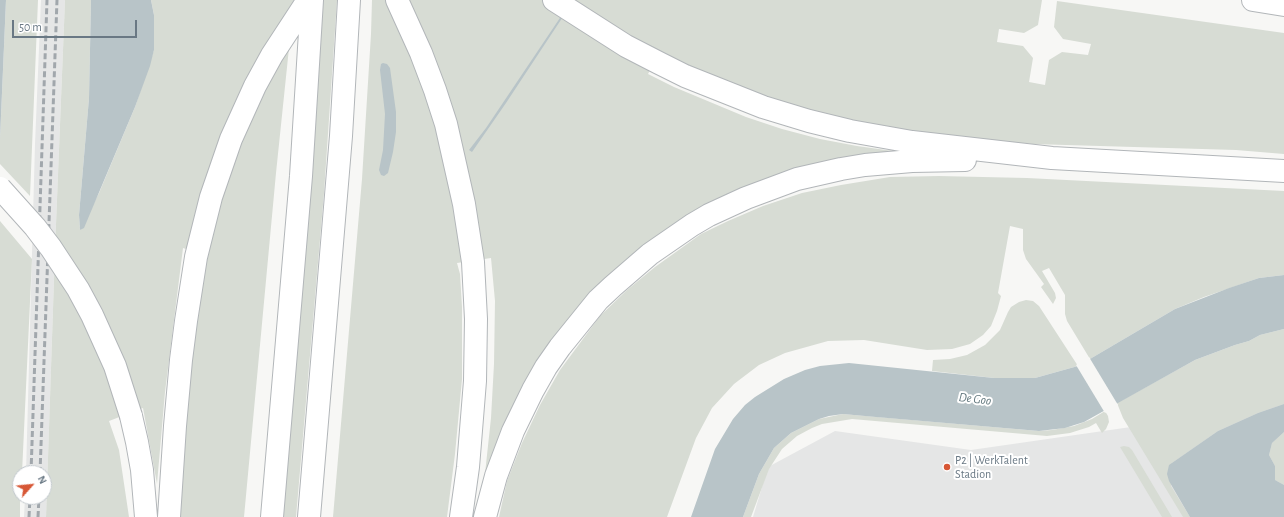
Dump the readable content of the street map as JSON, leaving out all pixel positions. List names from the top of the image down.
{
  "water": ["De Goo"],
  "places": ["P2 | WerkTalent Stadion"],
  "scale_bar": "50 m",
  "north": "top right"
}
